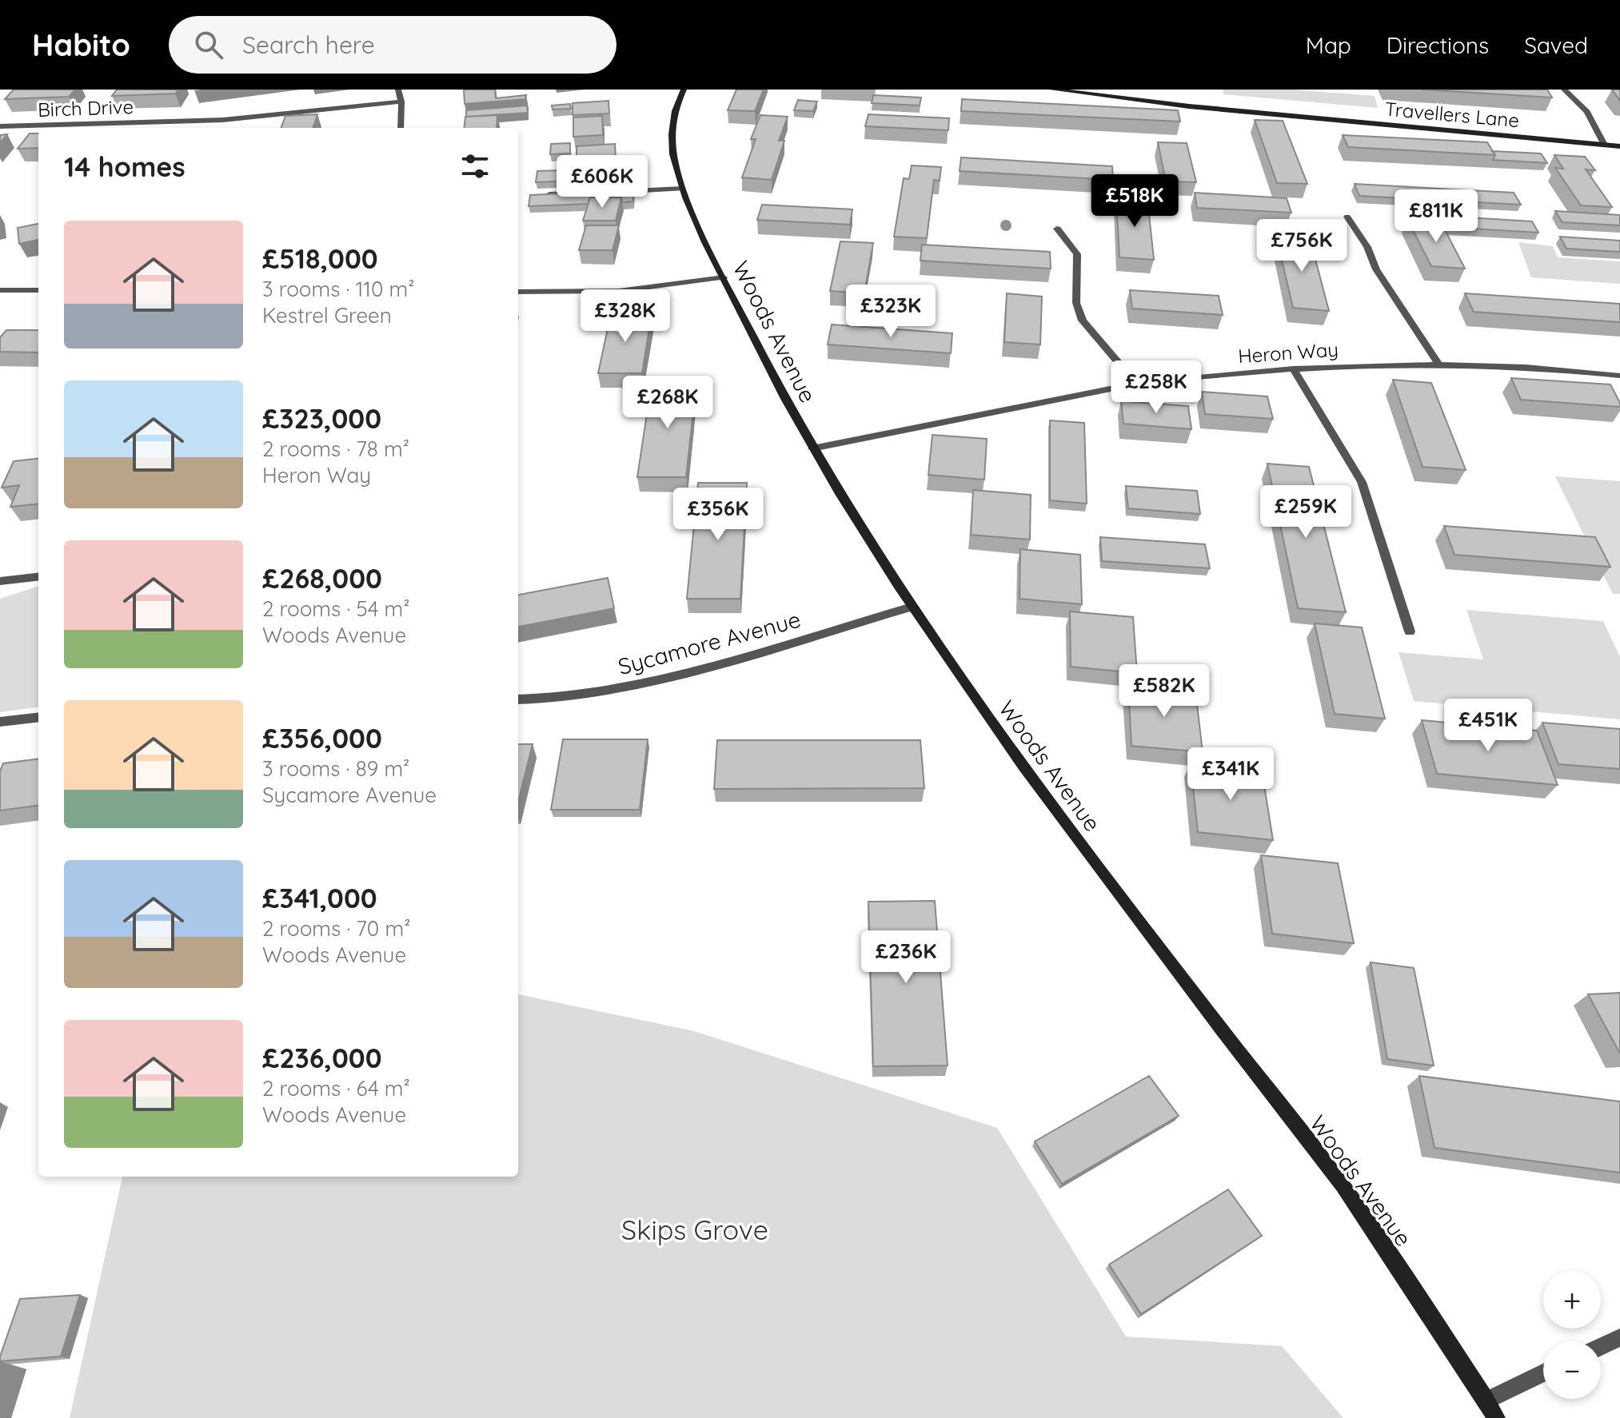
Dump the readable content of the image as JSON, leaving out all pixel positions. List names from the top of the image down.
{
  "streets": {
    "street": [
      "Birch Drive",
      "Travellers Lane",
      "Woods Avenue",
      "Heron Way",
      "Sycamore Avenue"
    ]
  },
  "crossings": [
    ["Woods Avenue", "Heron Way"],
    ["Woods Avenue", "Sycamore Avenue"]
  ],
  "parks": ["Skips Grove"],
  "page": {
    "header": "Habito",
    "search": "Search here",
    "nav": ["Map", "Directions", "Saved"],
    "heading": "14 homes",
    "price": [
      "£606K",
      "£518K",
      "£811K",
      "£756K",
      "£323K",
      "£328K",
      "£258K",
      "£268K",
      "£259K",
      "£356K",
      "£582K",
      "£451K",
      "£341K",
      "£236K"
    ],
    "list": [
      {
        "name": "£518,000",
        "note": "3 rooms · 110 m² · Kestrel Green"
      },
      {
        "name": "£323,000",
        "note": "2 rooms · 78 m² · Heron Way"
      },
      {
        "name": "£268,000",
        "note": "2 rooms · 54 m² · Woods Avenue"
      },
      {
        "name": "£356,000",
        "note": "3 rooms · 89 m² · Sycamore Avenue"
      },
      {
        "name": "£341,000",
        "note": "2 rooms · 70 m² · Woods Avenue"
      },
      {
        "name": "£236,000",
        "note": "2 rooms · 64 m² · Woods Avenue"
      }
    ],
    "map_buttons": ["+", "−"]
  }
}
